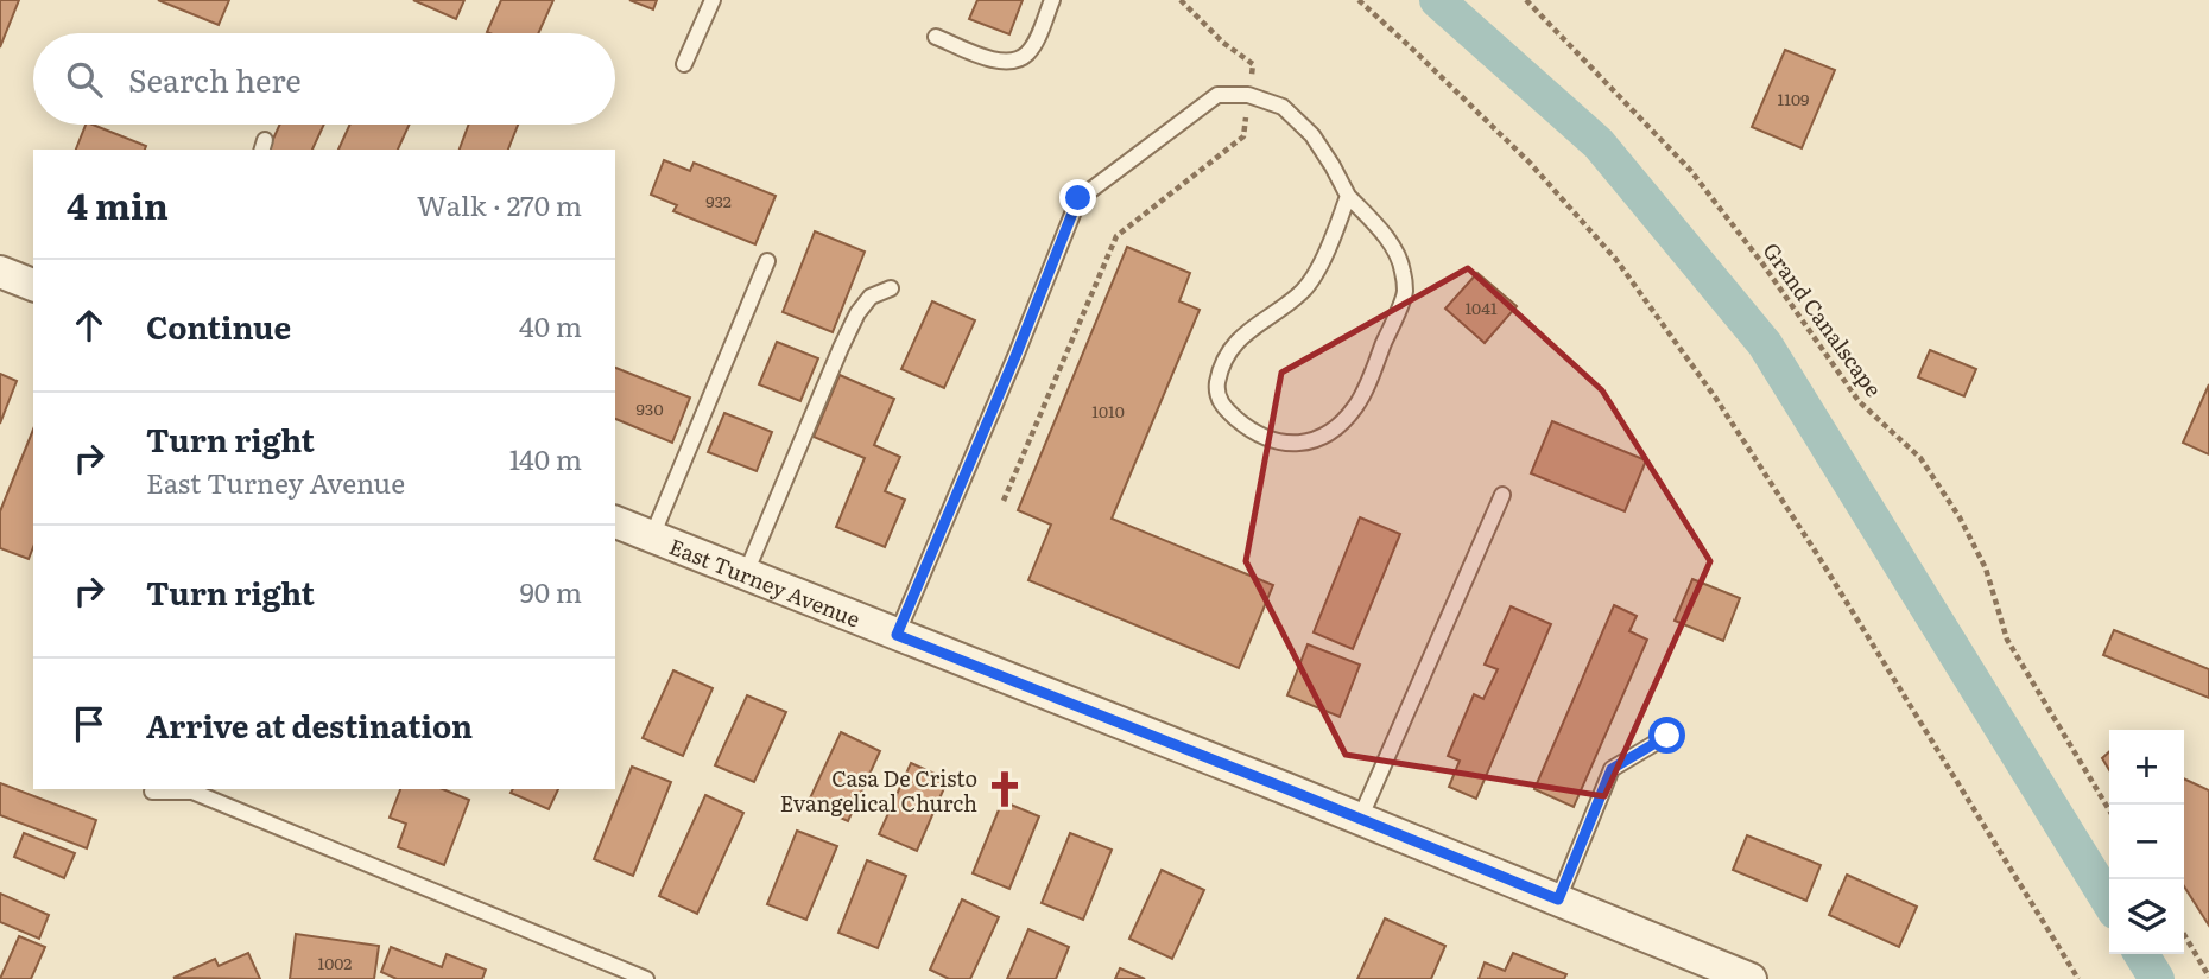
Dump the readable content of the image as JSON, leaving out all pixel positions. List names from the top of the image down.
{
  "streets": {
    "street": ["East Turney Avenue"],
    "path": ["Grand Canalscape"]
  },
  "places": {
    "church": ["Casa De Cristo Evangelical Church"]
  },
  "house_numbers": [
    "1109",
    "932",
    "1041",
    "930",
    "1010",
    "1002"
  ],
  "page": {
    "search": "Search here",
    "heading": ["4 min", "Walk · 270 m"],
    "list": [
      ["Continue", "40 m"],
      ["Turn right", "East Turney Avenue", "140 m"],
      ["Turn right", "90 m"],
      "Arrive at destination"
    ],
    "map_buttons": ["+", "−"]
  }
}
